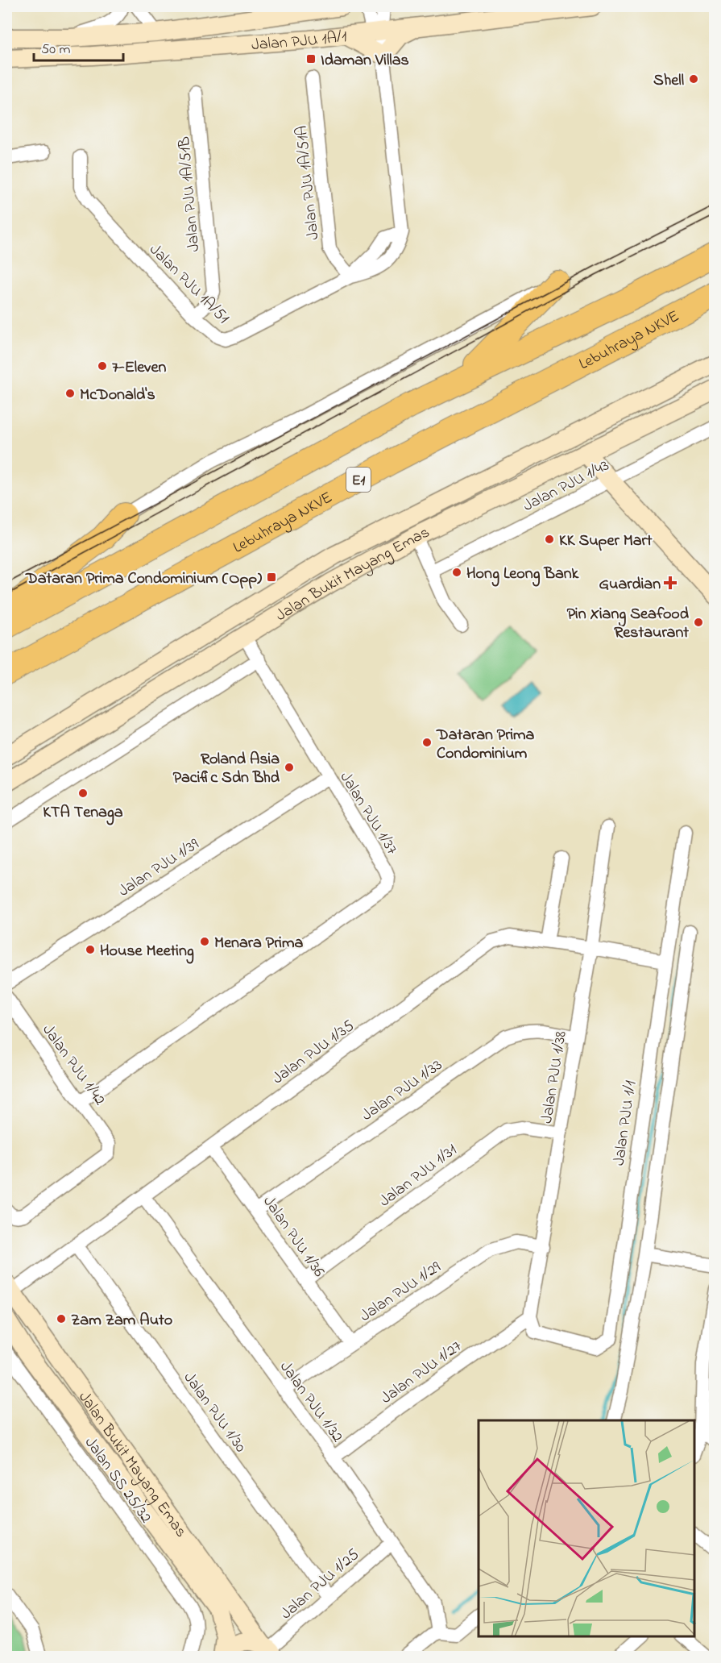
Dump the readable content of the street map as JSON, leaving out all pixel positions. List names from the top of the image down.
{
  "streets": {
    "highway": ["Lebuhraya NKVE", "E1"],
    "main road": ["Jalan PJU 1A/1", "Jalan Bukit Mayang Emas"],
    "street": [
      "Jalan PJU 1A/51A",
      "Jalan PJU 1A/51B",
      "Jalan PJU 1A/51",
      "Jalan PJU 1/43",
      "Jalan PJU 1/37",
      "Jalan PJU 1/39",
      "Jalan PJU 1/35",
      "Jalan PJU 1/42",
      "Jalan PJU 1/38",
      "Jalan PJU 1/33",
      "Jalan PJU 1/1",
      "Jalan PJU 1/31",
      "Jalan PJU 1/36",
      "Jalan PJU 1/29",
      "Jalan PJU 1/27",
      "Jalan PJU 1/32",
      "Jalan PJU 1/30",
      "Jalan SS 25/32",
      "Jalan PJU 1/25"
    ]
  },
  "crossings": [
    ["Jalan PJU 1A/51A", "Jalan PJU 1A/51"],
    ["Jalan PJU 1A/51B", "Jalan PJU 1A/51"],
    ["Jalan Bukit Mayang Emas", "Jalan PJU 1/37"],
    ["Jalan Bukit Mayang Emas", "Jalan PJU 1/35"],
    ["Jalan Bukit Mayang Emas", "Jalan SS 25/32"],
    ["Jalan Bukit Mayang Emas", "Jalan PJU 1/25"],
    ["Jalan PJU 1/37", "Jalan PJU 1/39"],
    ["Jalan PJU 1/37", "Jalan PJU 1/42"],
    ["Jalan PJU 1/35", "Jalan PJU 1/38"],
    ["Jalan PJU 1/35", "Jalan PJU 1/1"],
    ["Jalan PJU 1/35", "Jalan PJU 1/36"],
    ["Jalan PJU 1/35", "Jalan PJU 1/32"],
    ["Jalan PJU 1/35", "Jalan PJU 1/30"],
    ["Jalan PJU 1/38", "Jalan PJU 1/33"],
    ["Jalan PJU 1/38", "Jalan PJU 1/1"],
    ["Jalan PJU 1/38", "Jalan PJU 1/31"],
    ["Jalan PJU 1/38", "Jalan PJU 1/29"],
    ["Jalan PJU 1/38", "Jalan PJU 1/27"],
    ["Jalan PJU 1/33", "Jalan PJU 1/36"],
    ["Jalan PJU 1/31", "Jalan PJU 1/36"],
    ["Jalan PJU 1/36", "Jalan PJU 1/29"],
    ["Jalan PJU 1/29", "Jalan PJU 1/32"],
    ["Jalan PJU 1/27", "Jalan PJU 1/32"],
    ["Jalan PJU 1/32", "Jalan PJU 1/25"],
    ["Jalan PJU 1/30", "Jalan PJU 1/25"]
  ],
  "places": {
    "transit": ["Idaman Villas", "Dataran Prima Condominium (Opp)"],
    "other": [
      "Shell",
      "7-Eleven",
      "McDonald's",
      "KK Super Mart",
      "Hong Leong Bank",
      "Pin Xiang Seafood Restaurant",
      "Dataran Prima Condominium",
      "Roland Asia Pacific Sdn Bhd",
      "KTA Tenaga",
      "Menara Prima",
      "House Meeting",
      "Zam Zam Auto"
    ],
    "health": ["Guardian"]
  },
  "scale_bar": "50 m"
}
